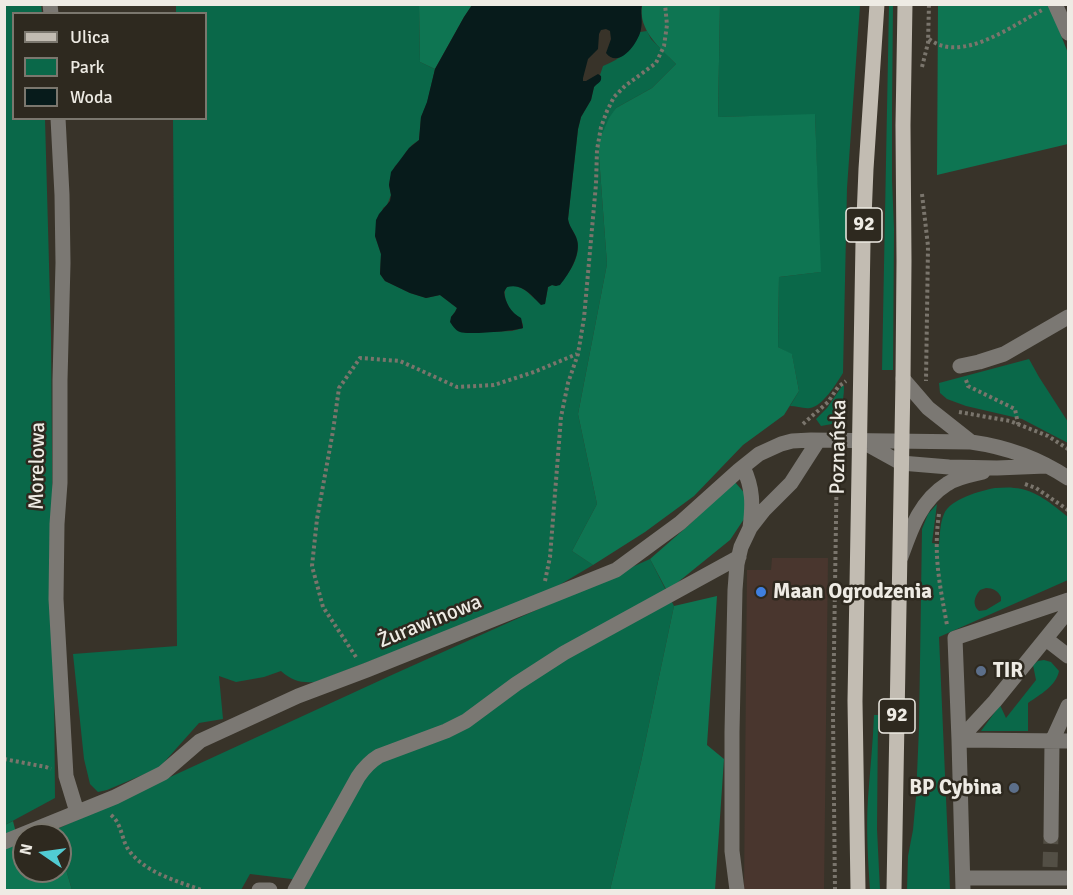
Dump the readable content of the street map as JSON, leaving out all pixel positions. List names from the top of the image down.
{
  "streets": {
    "main road": ["92", "Poznańska"],
    "street": ["Morelowa", "Żurawinowa"]
  },
  "crossings": [
    ["92", "Żurawinowa"],
    ["Poznańska", "Żurawinowa"],
    ["Morelowa", "Żurawinowa"]
  ],
  "places": ["Maan Ogrodzenia", "TIR", "BP Cybina"],
  "legend": ["Ulica", "Park", "Woda"],
  "north": "left"
}
